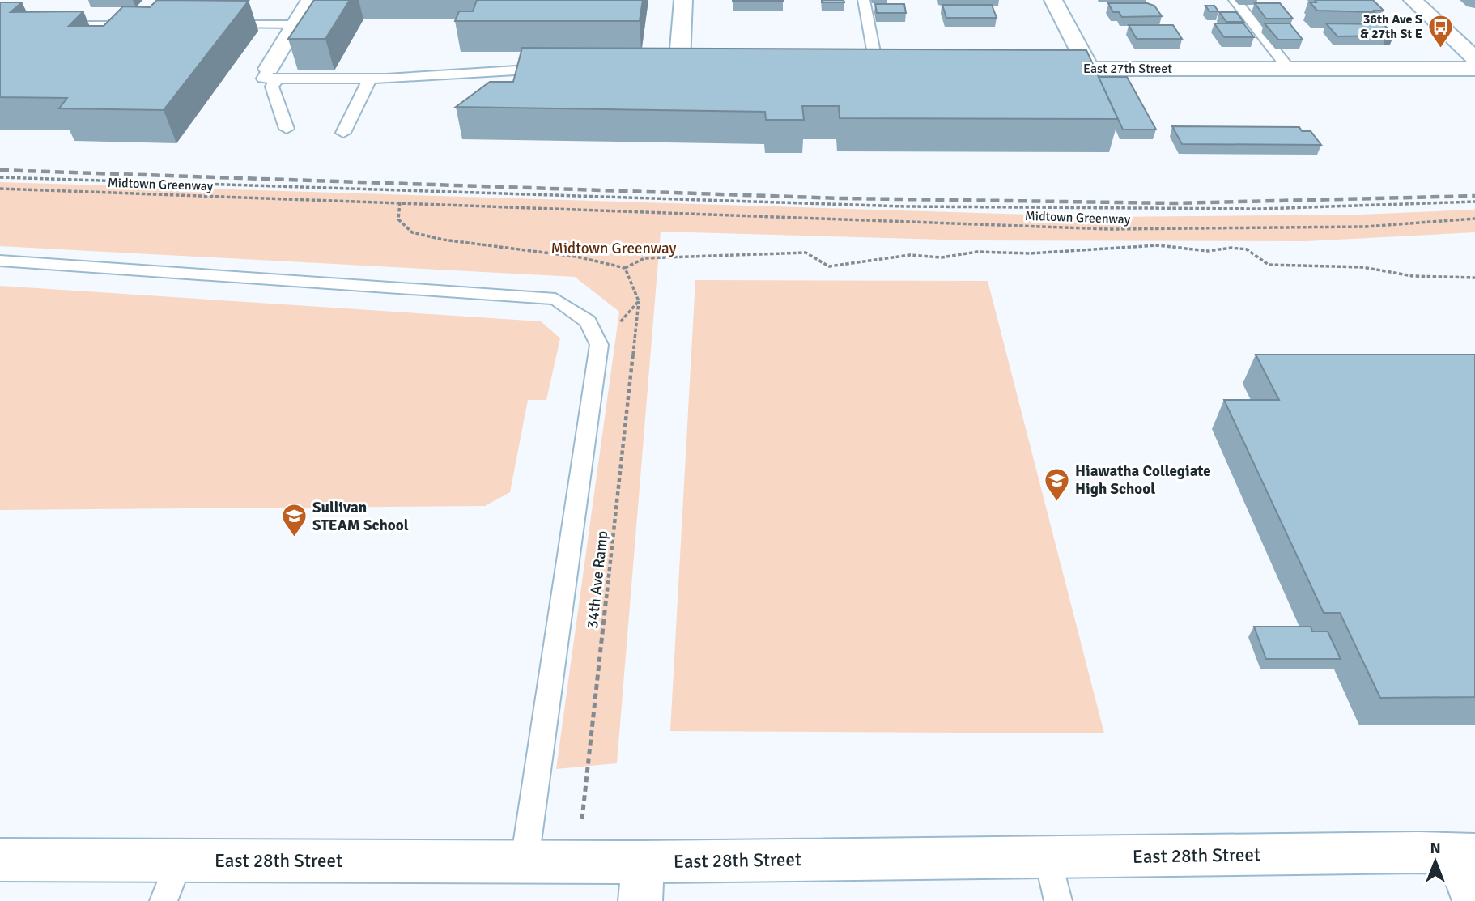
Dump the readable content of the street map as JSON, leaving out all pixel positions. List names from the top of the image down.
{
  "streets": {
    "street": ["East 27th Street", "East 28th Street"],
    "path": ["Midtown Greenway", "34th Ave Ramp"]
  },
  "crossings": [
    ["34th Ave Ramp", "East 28th Street"]
  ],
  "parks": ["Midtown Greenway"],
  "places": {
    "bus stop": ["36th Ave S & 27th St E"],
    "school or university": ["Hiawatha Collegiate High School", "Sullivan STEAM School"]
  },
  "north": "top"
}
